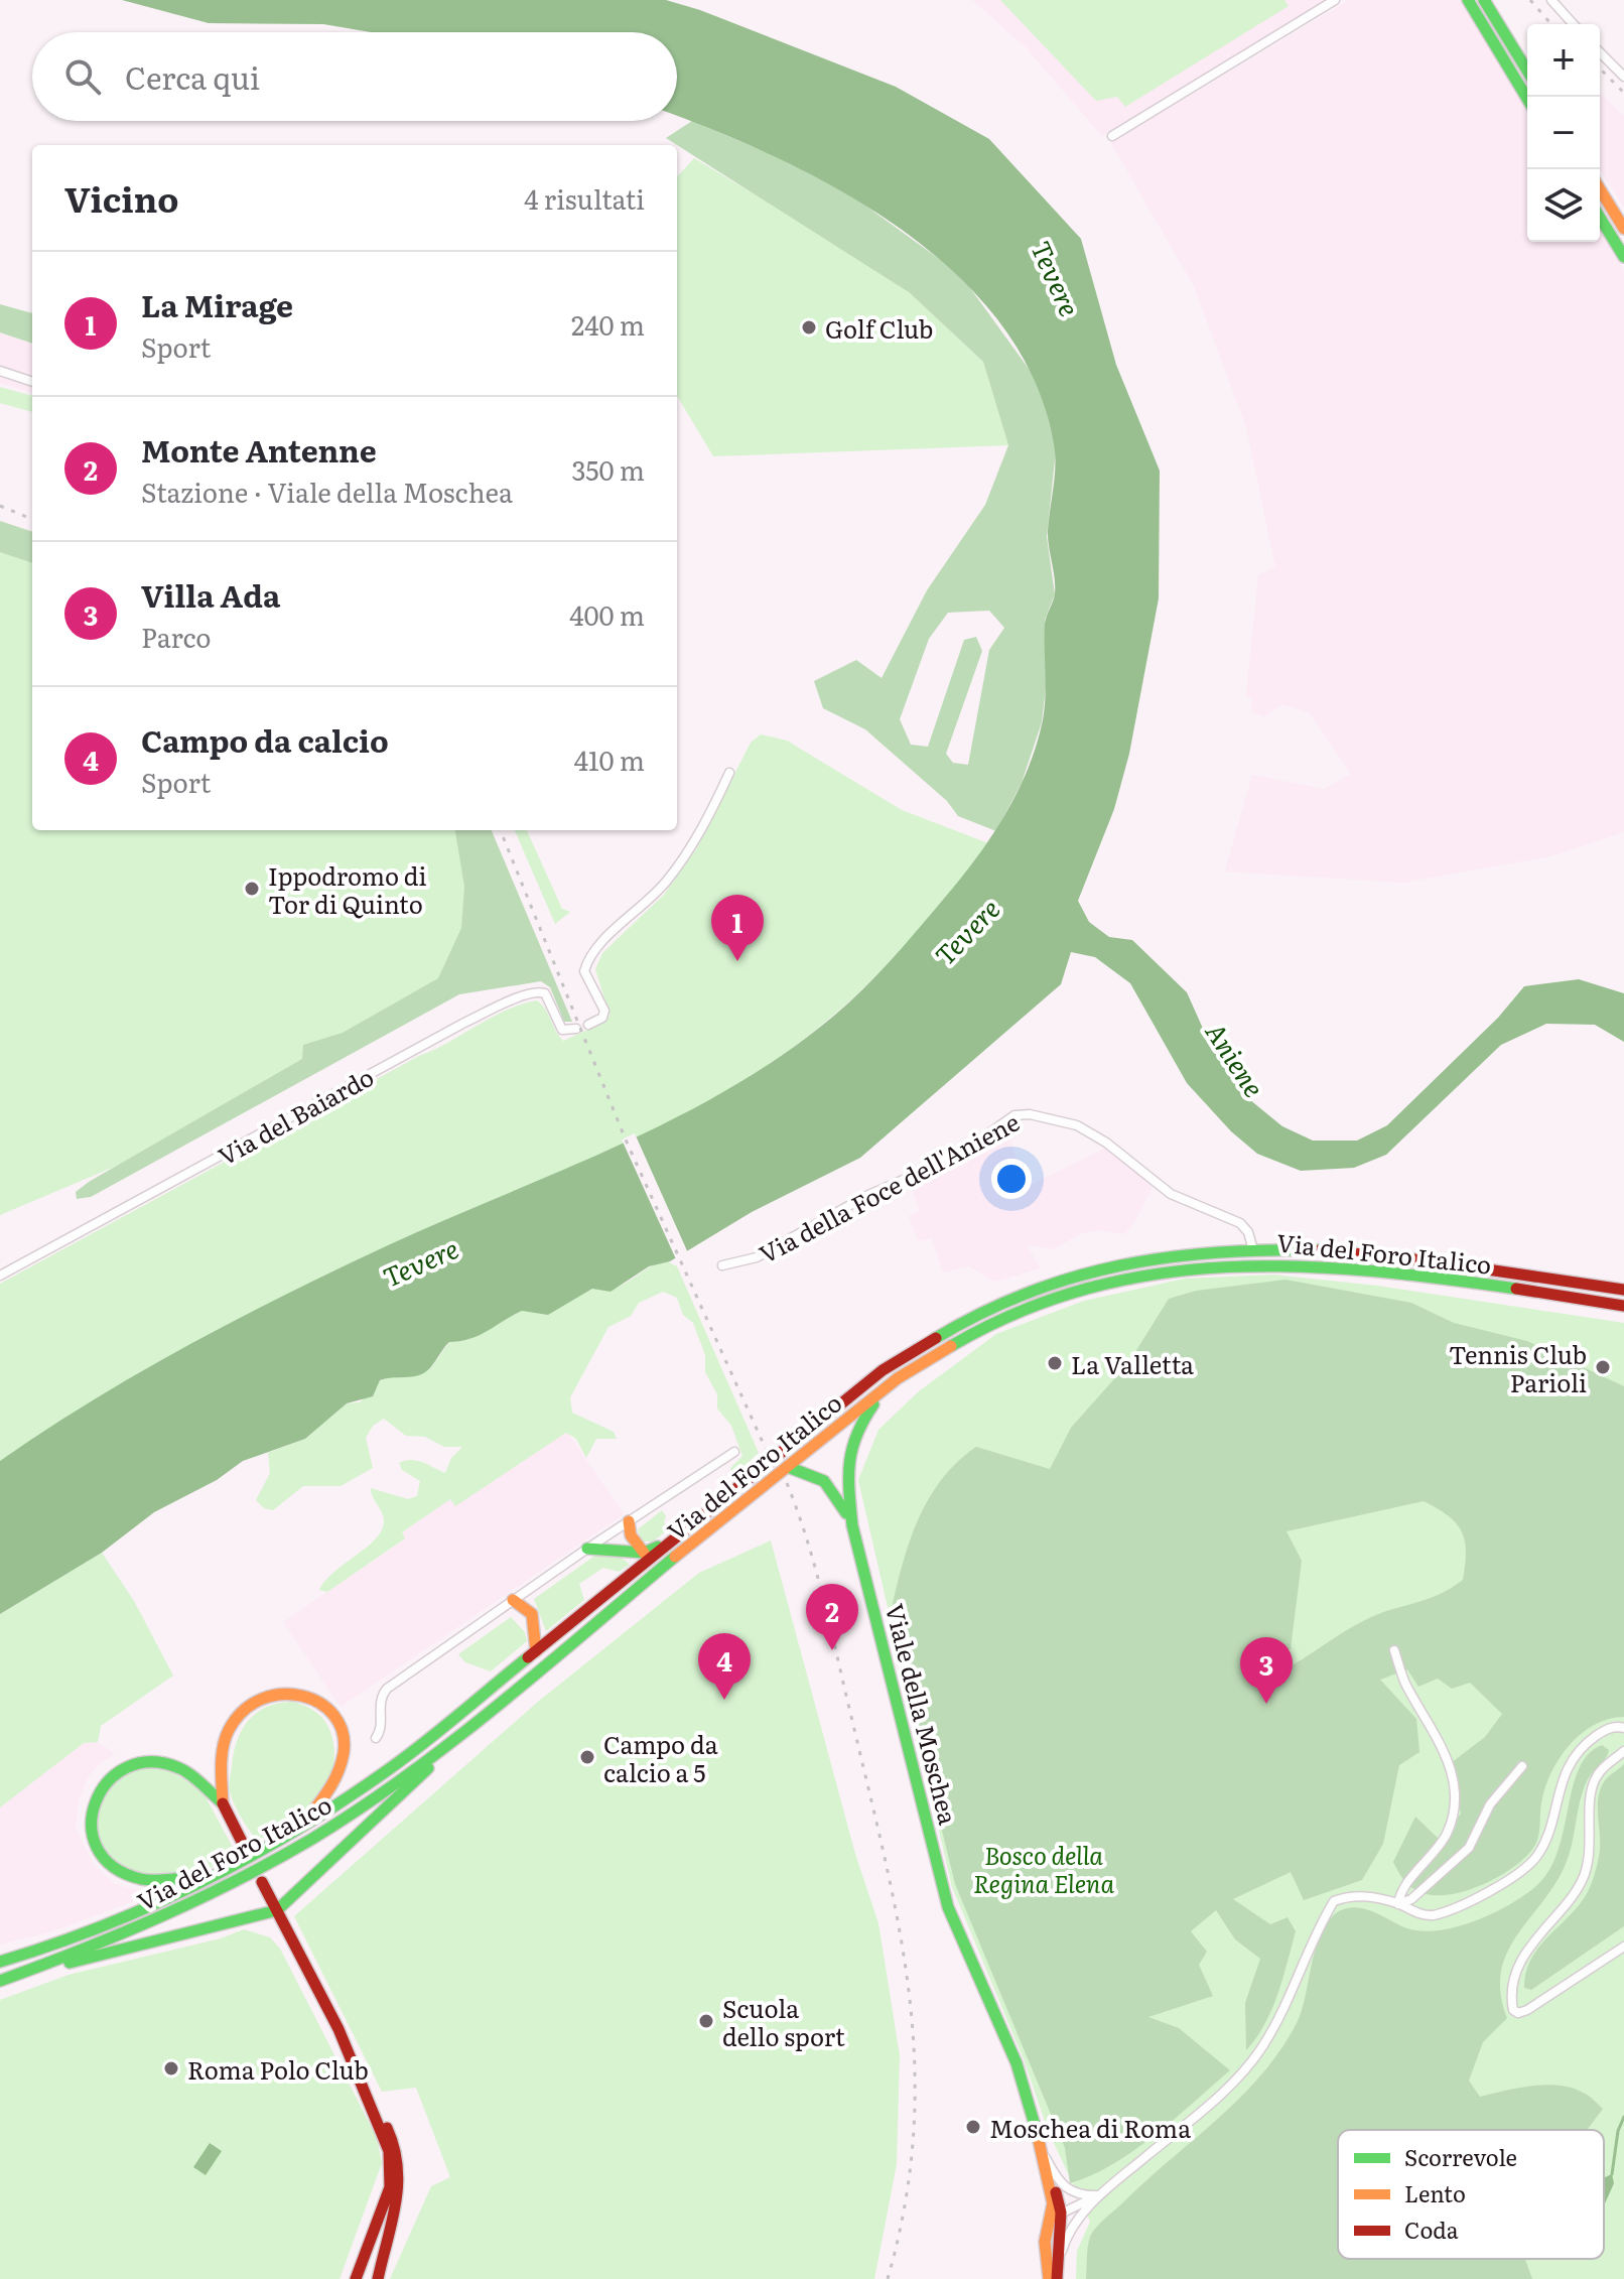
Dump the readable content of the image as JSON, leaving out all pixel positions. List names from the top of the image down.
{
  "streets": {
    "main road": ["Via del Foro Italico", "Viale della Moschea"],
    "street": ["Via del Baiardo", "Via della Foce dell'Aniene"]
  },
  "crossings": [
    ["Via della Foce dell'Aniene", "Via del Foro Italico"]
  ],
  "water": ["Tevere", "Aniene"],
  "parks": ["Bosco della Regina Elena"],
  "places": [
    "Golf Club",
    "Ippodromo di Tor di Quinto",
    "La Valletta",
    "Tennis Club Parioli",
    "Campo da calcio a 5",
    "Scuola dello sport",
    "Roma Polo Club",
    "Moschea di Roma"
  ],
  "legend": ["Scorrevole", "Lento", "Coda"],
  "page": {
    "map_buttons": ["+", "−"],
    "search": "Cerca qui",
    "heading": ["Vicino", "4 risultati"],
    "list": [
      {
        "mark": "1",
        "name": "La Mirage",
        "note": "Sport",
        "value": "240 m"
      },
      {
        "mark": "2",
        "name": "Monte Antenne",
        "note": "Stazione · Viale della Moschea",
        "value": "350 m"
      },
      {
        "mark": "3",
        "name": "Villa Ada",
        "note": "Parco",
        "value": "400 m"
      },
      {
        "mark": "4",
        "name": "Campo da calcio",
        "note": "Sport",
        "value": "410 m"
      }
    ],
    "pins": [
      "1",
      "2",
      "4",
      "3"
    ]
  }
}
